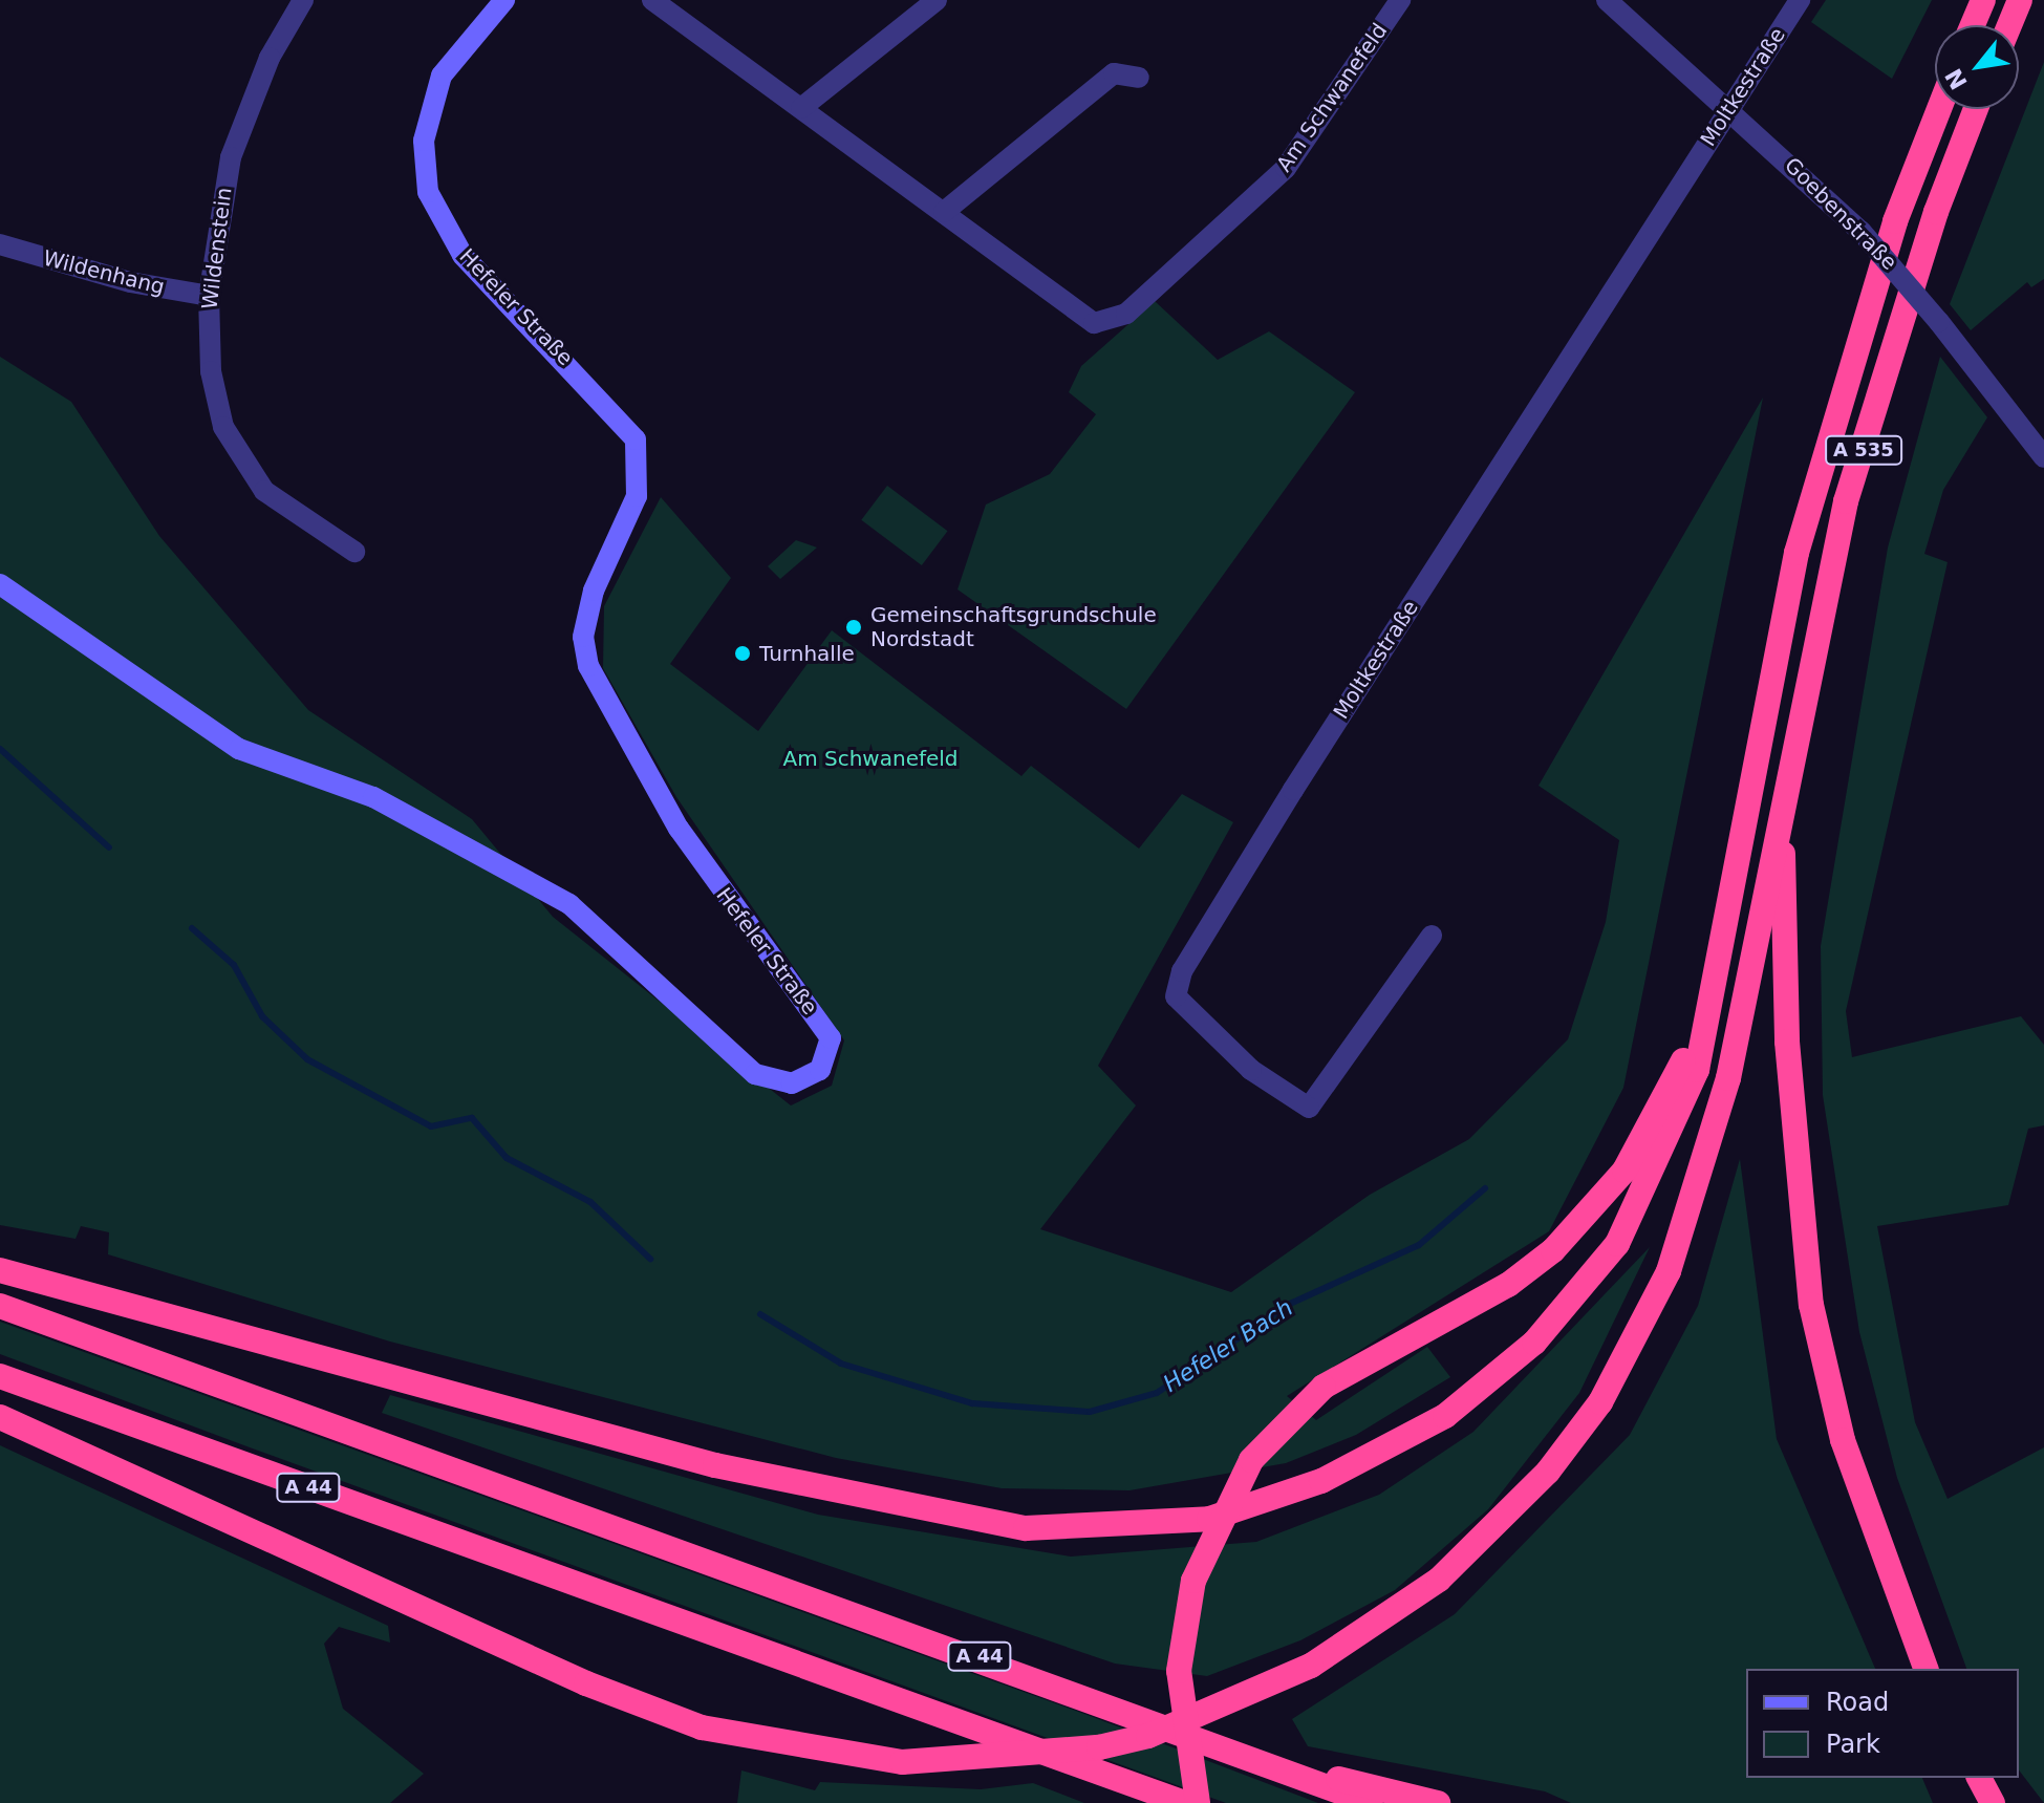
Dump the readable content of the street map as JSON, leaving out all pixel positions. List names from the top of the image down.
{
  "streets": {
    "highway": ["A 535", "A 44"],
    "main road": ["Hefeler Straße"],
    "street": [
      "Moltkestraße",
      "Am Schwanefeld",
      "Goebenstraße",
      "Wildenstein",
      "Wildenhang"
    ]
  },
  "crossings": [
    ["Moltkestraße", "Goebenstraße"],
    ["Wildenstein", "Wildenhang"]
  ],
  "water": ["Hefeler Bach"],
  "parks": ["Am Schwanefeld"],
  "places": ["Gemeinschaftsgrundschule Nordstadt", "Turnhalle"],
  "legend": ["Road", "Park"],
  "north": "bottom left"
}
